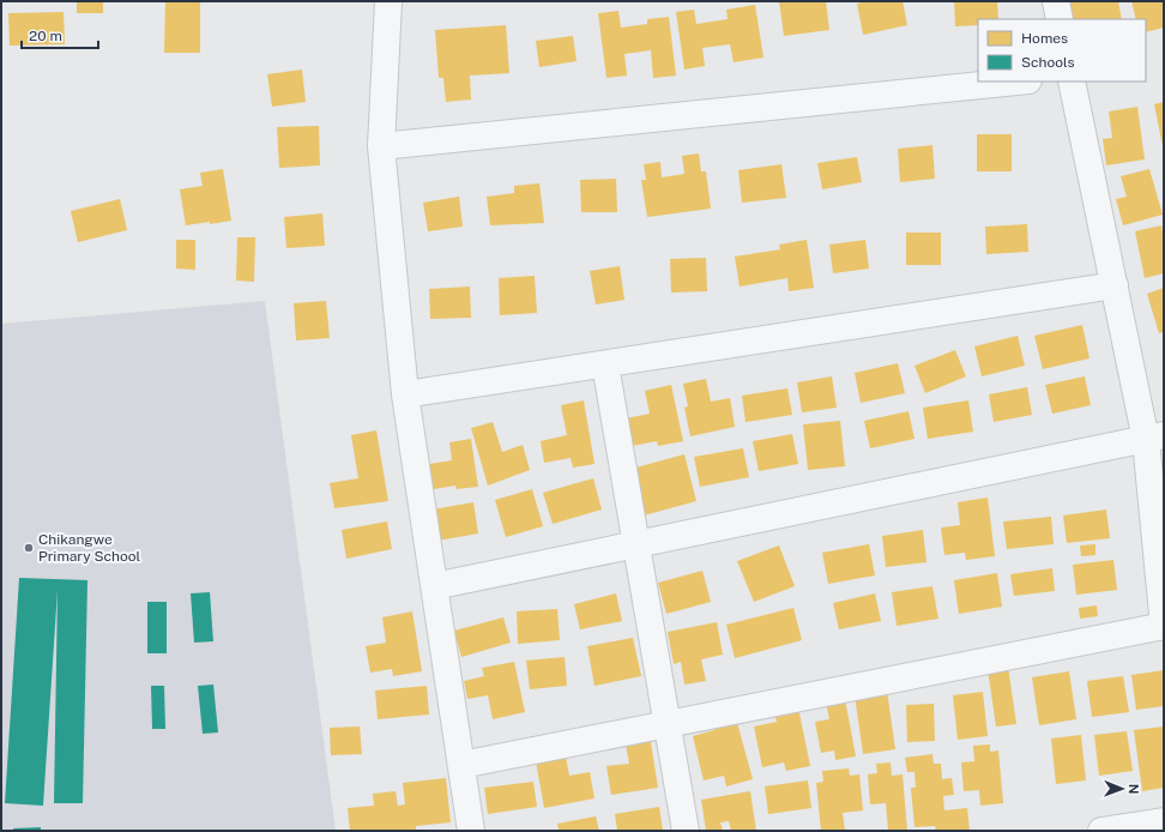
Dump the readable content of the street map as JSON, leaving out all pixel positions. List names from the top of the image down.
{
  "places": ["Chikangwe Primary School"],
  "legend": ["Homes", "Schools"],
  "scale_bar": "20 m",
  "north": "right"
}
